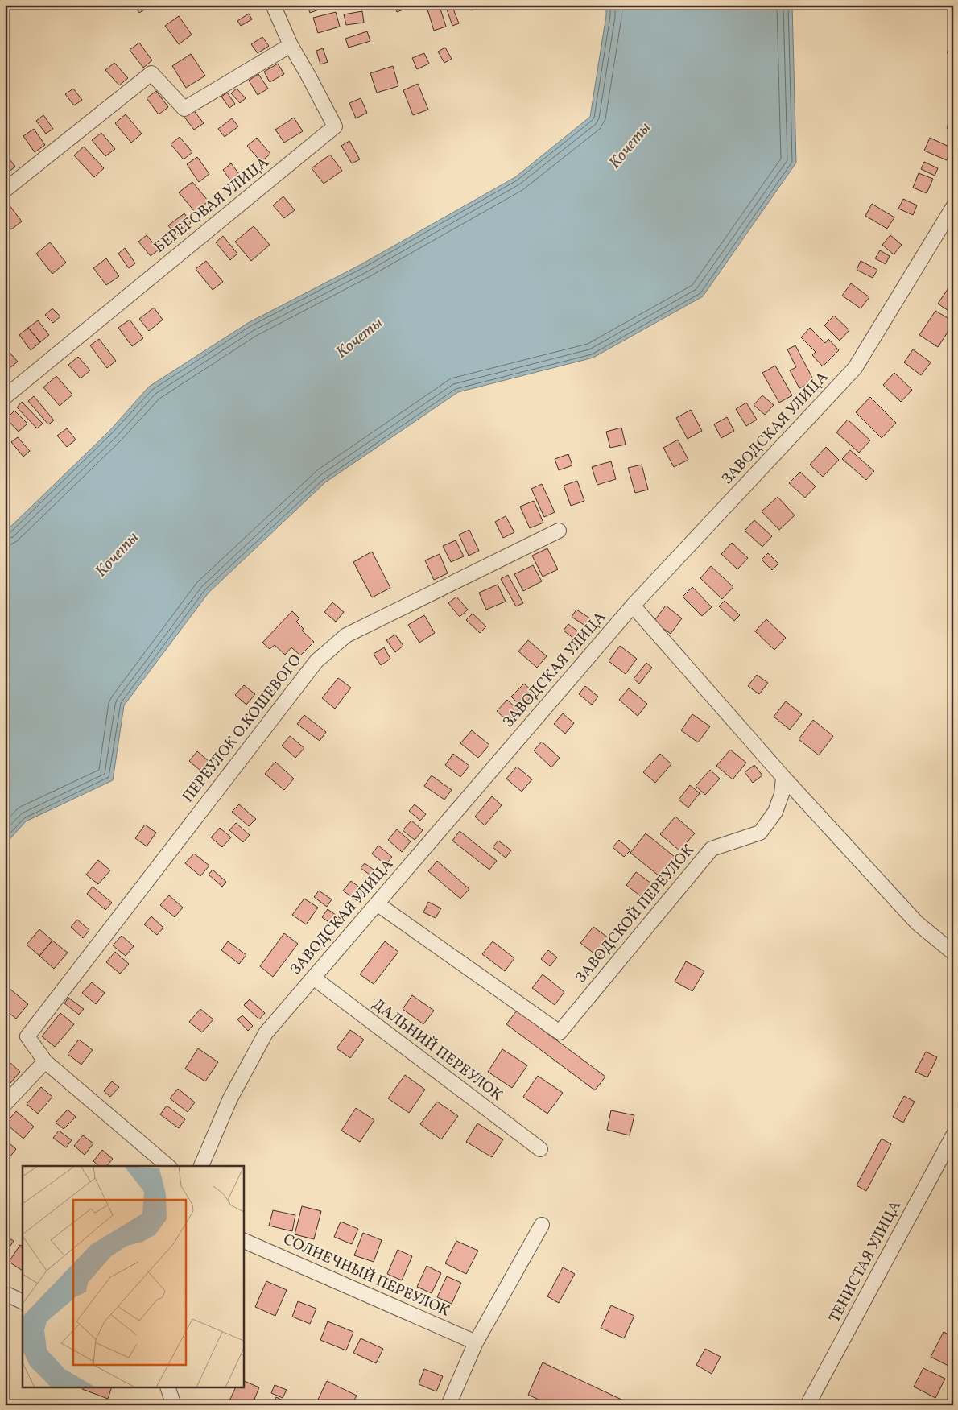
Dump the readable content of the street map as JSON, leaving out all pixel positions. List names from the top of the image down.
{
  "streets": {
    "street": [
      "БЕРЕГОВАЯ УЛИЦА",
      "ЗАВОДСКАЯ УЛИЦА",
      "ПЕРЕУЛОК О.КОШЕВОГО",
      "ЗАВОДСКОЙ ПЕРЕУЛОК",
      "ДАЛЬНИЙ ПЕРЕУЛОК",
      "ТЕНИСТАЯ УЛИЦА",
      "СОЛНЕЧНЫЙ ПЕРЕУЛОК"
    ]
  },
  "crossings": [
    ["ЗАВОДСКАЯ УЛИЦА", "ЗАВОДСКОЙ ПЕРЕУЛОК"],
    ["ЗАВОДСКАЯ УЛИЦА", "ДАЛЬНИЙ ПЕРЕУЛОК"]
  ],
  "water": ["Кочеты"]
}
